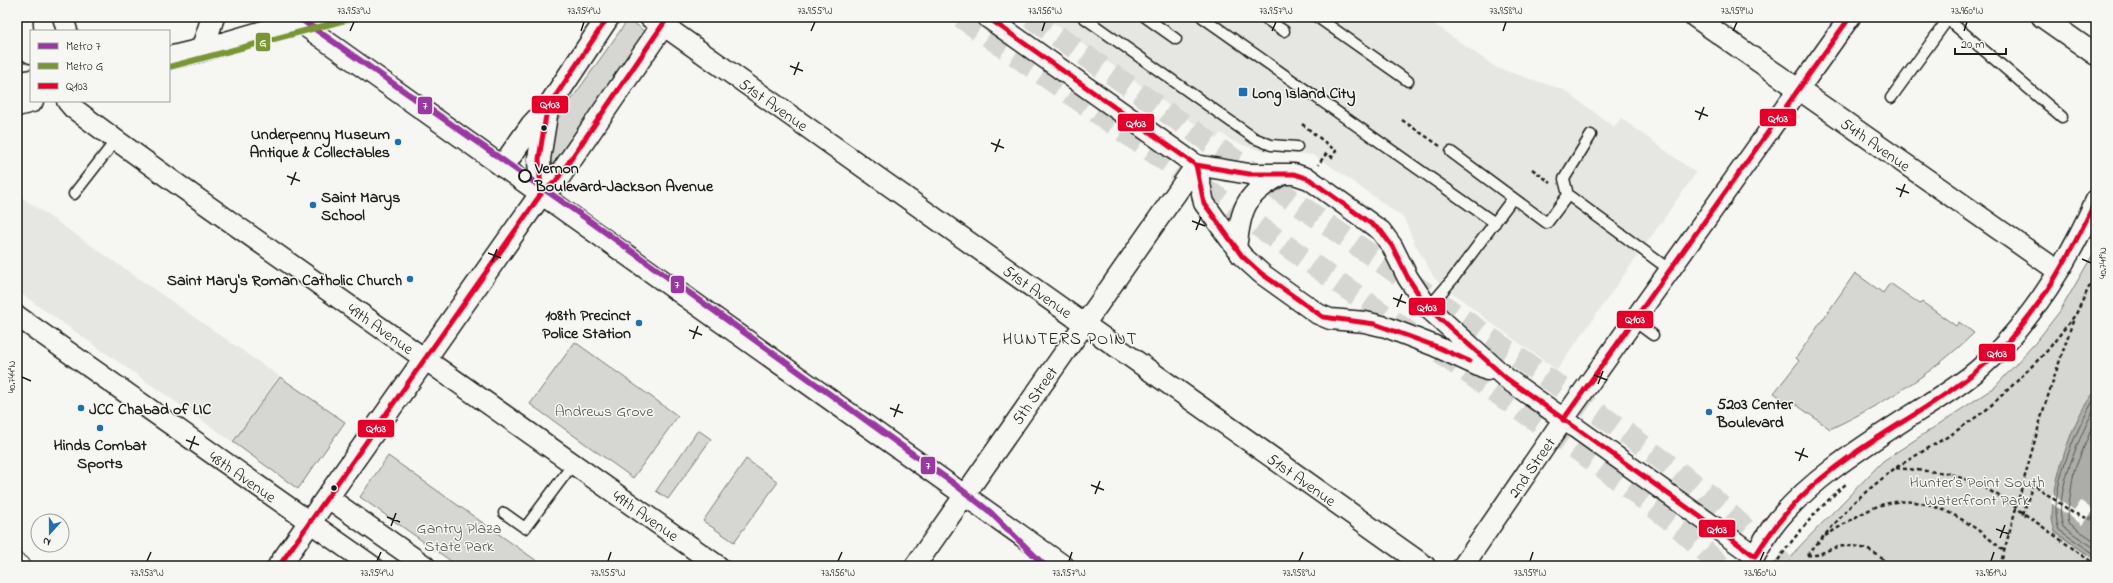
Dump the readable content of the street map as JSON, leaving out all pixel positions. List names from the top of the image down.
{
  "streets": {
    "street": [
      "51st Avenue",
      "54th Avenue",
      "49th Avenue",
      "5th Street",
      "2nd Street",
      "48th Avenue"
    ]
  },
  "crossings": [
    ["51st Avenue", "5th Street"],
    ["54th Avenue", "2nd Street"]
  ],
  "districts": ["HUNTERS POINT"],
  "parks": ["Andrews Grove", "Hunter’s Point South Waterfront Park", "Gantry Plaza State Park"],
  "places": {
    "transit": ["Long Island City"],
    "other": [
      "Underpenny Museum Antique & Collectables",
      "Vernon Boulevard–Jackson Avenue",
      "Saint Marys School",
      "Saint Mary's Roman Catholic Church",
      "108th Precinct Police Station",
      "JCC Chabad of LIC",
      "5203 Center Boulevard",
      "Hinds Combat Sports"
    ]
  },
  "lines": ["metro line 7", "metro line G", "transit line Q103"],
  "legend": ["Metro 7", "Metro G", "Q103"],
  "scale_bar": "20 m",
  "north": "bottom",
  "coordinates": [
    "73.953°W",
    "73.954°W",
    "73.955°W",
    "73.956°W",
    "73.957°W",
    "73.958°W",
    "73.959°W",
    "73.960°W",
    "40.741°N",
    "40.744°N",
    "73.961°W"
  ]
}
